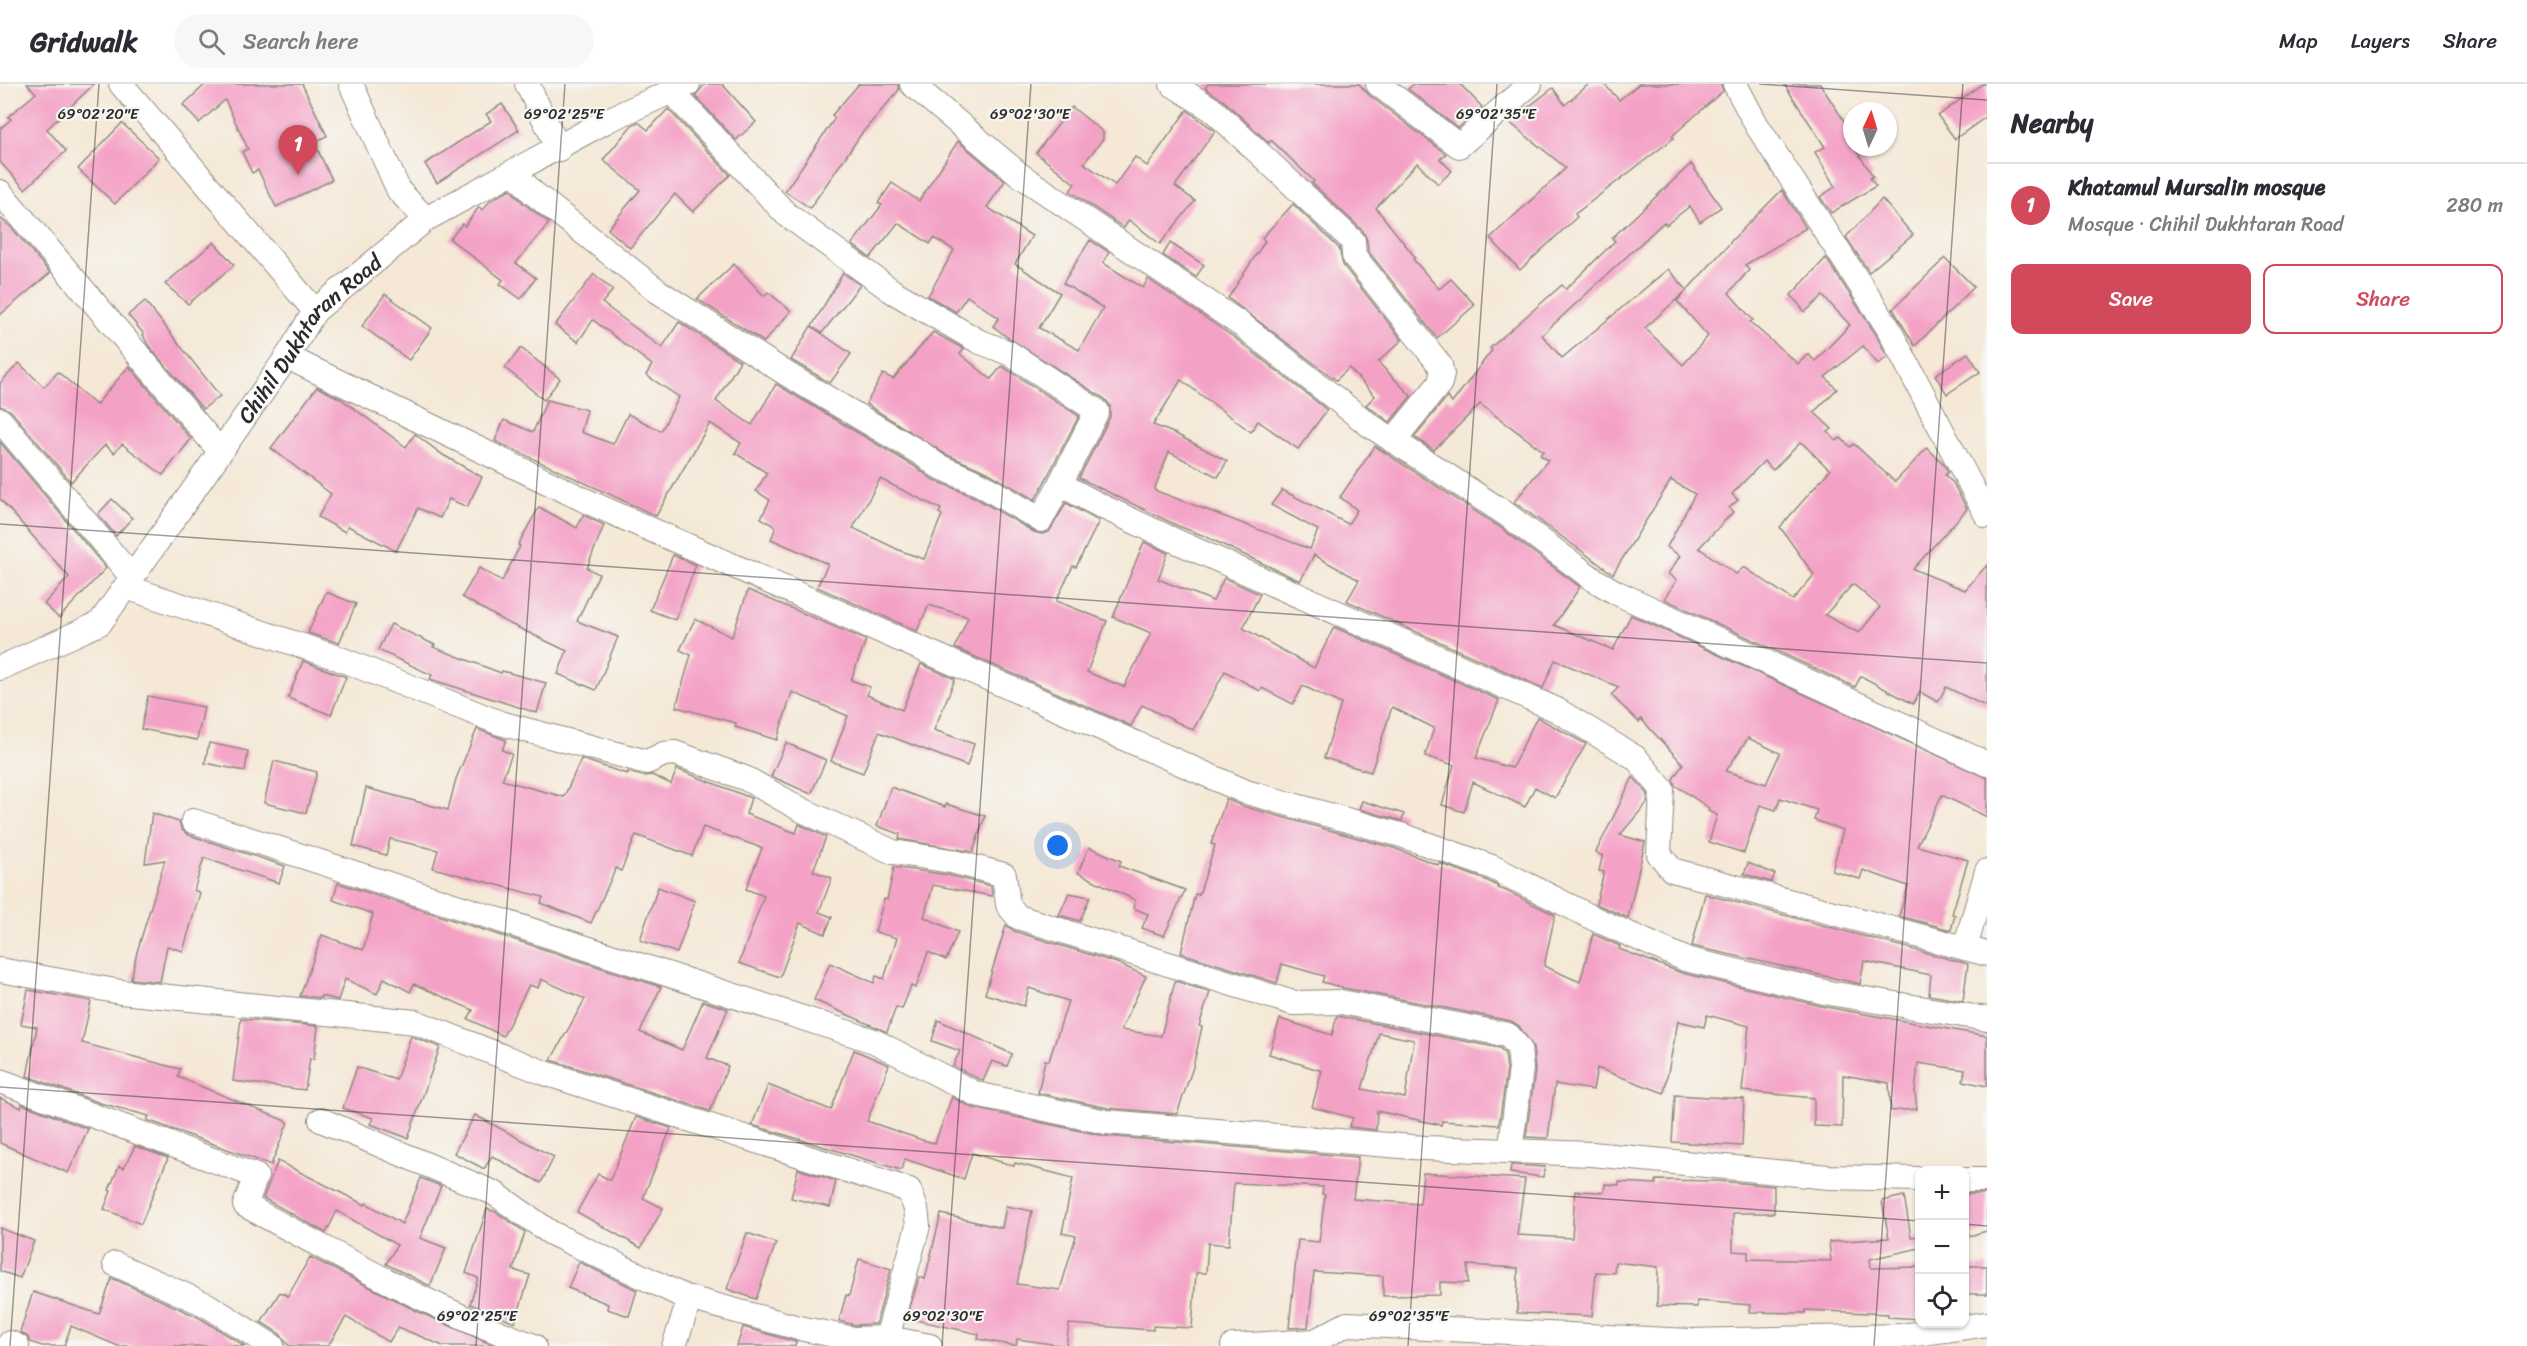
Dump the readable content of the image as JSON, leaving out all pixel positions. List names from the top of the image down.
{
  "streets": {
    "street": ["Chihil Dukhtaran Road"]
  },
  "north": "top",
  "page": {
    "header": "Gridwalk",
    "search": "Search here",
    "nav": ["Map", "Layers", "Share"],
    "heading": "Nearby",
    "pins": "1",
    "list": [
      {
        "mark": "1",
        "name": "Khatamul Mursalin mosque",
        "note": "Mosque · Chihil Dukhtaran Road",
        "value": "280 m"
      }
    ],
    "buttons": ["Save", "Share"],
    "map_buttons": ["+", "−"]
  },
  "coordinates": [
    "69°02'20\"E",
    "69°02'25\"E",
    "69°02'30\"E",
    "69°02'35\"E"
  ]
}
